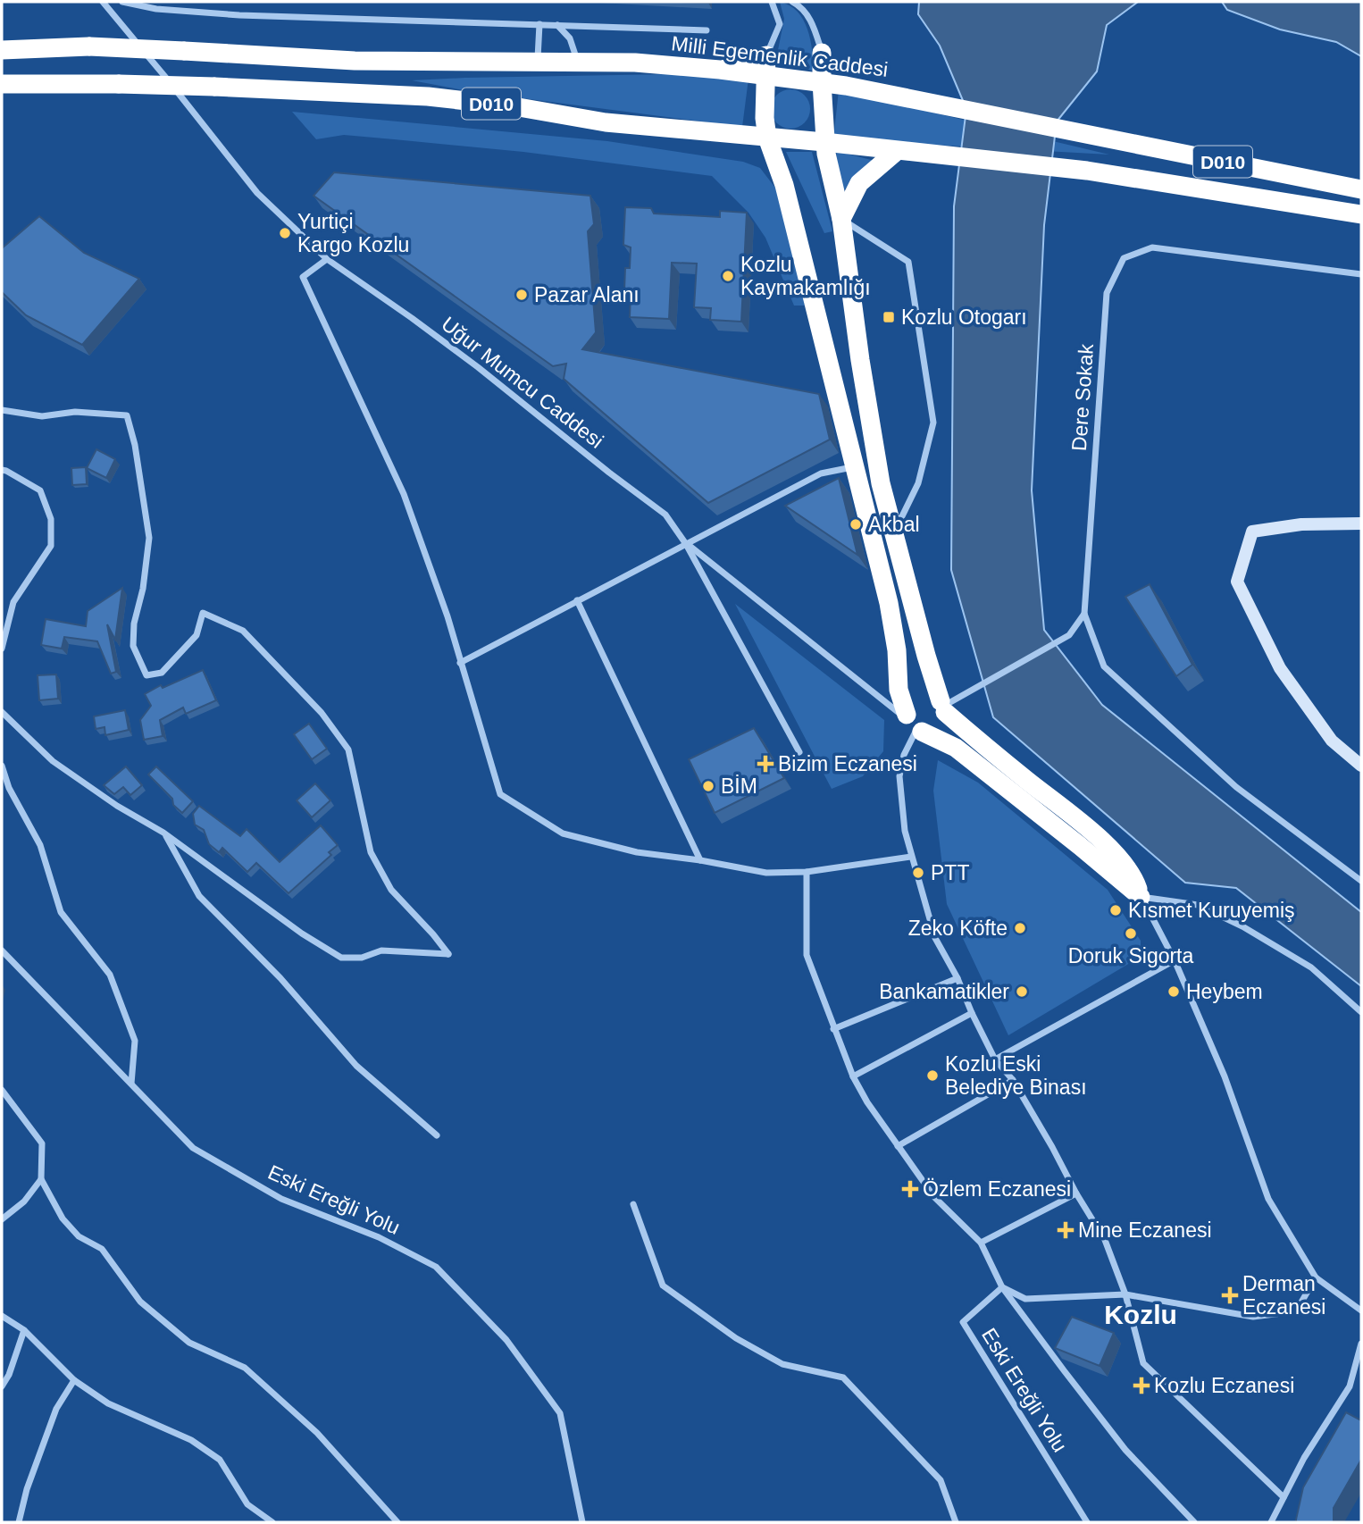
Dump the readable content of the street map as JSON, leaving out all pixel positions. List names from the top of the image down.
{
  "streets": {
    "highway": ["Milli Egemenlik Caddesi", "D010"],
    "street": ["Uğur Mumcu Caddesi", "Dere Sokak", "Eski Ereğli Yolu"]
  },
  "districts": ["Kozlu"],
  "places": {
    "other": [
      "Yurtiçi Kargo Kozlu",
      "Kozlu Kaymakamlığı",
      "Pazar Alanı",
      "Akbal",
      "BİM",
      "PTT",
      "Kısmet Kuruyemiş",
      "Zeko Köfte",
      "Doruk Sigorta",
      "Bankamatikler",
      "Heybem",
      "Kozlu Eski Belediye Binası"
    ],
    "transit": ["Kozlu Otogarı"],
    "health": [
      "Bizim Eczanesi",
      "Özlem Eczanesi",
      "Mine Eczanesi",
      "Derman Eczanesi",
      "Kozlu Eczanesi"
    ]
  }
}
